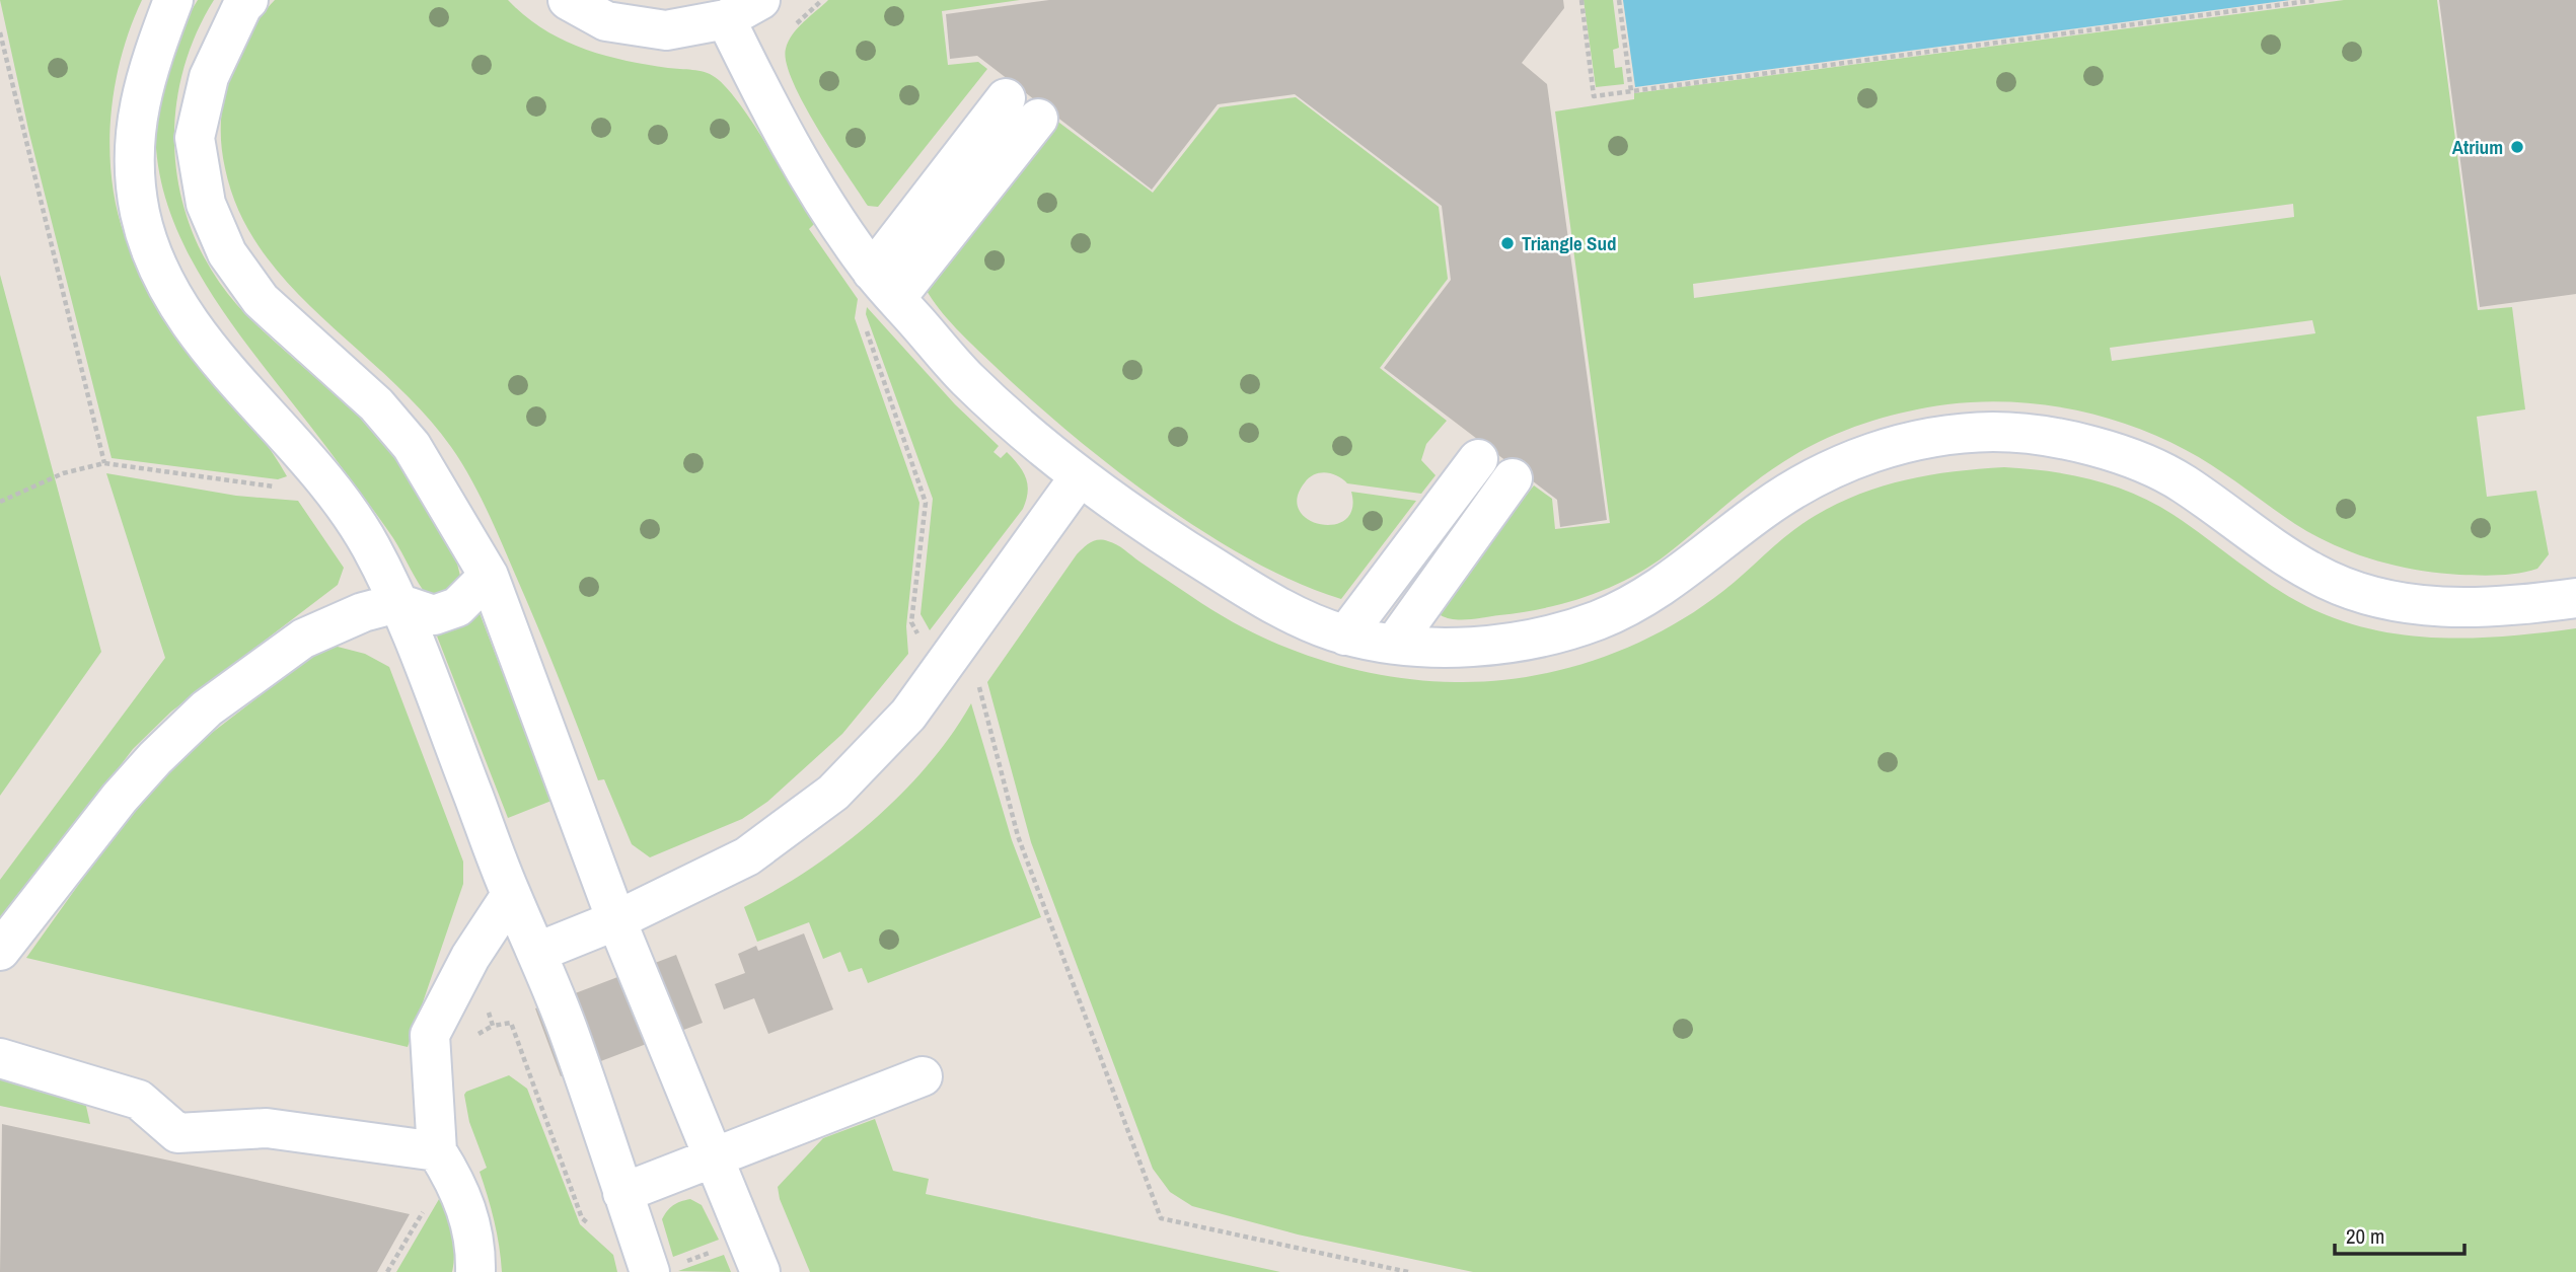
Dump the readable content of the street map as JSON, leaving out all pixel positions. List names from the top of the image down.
{
  "places": ["Atrium", "Triangle Sud"],
  "scale_bar": "20 m"
}
